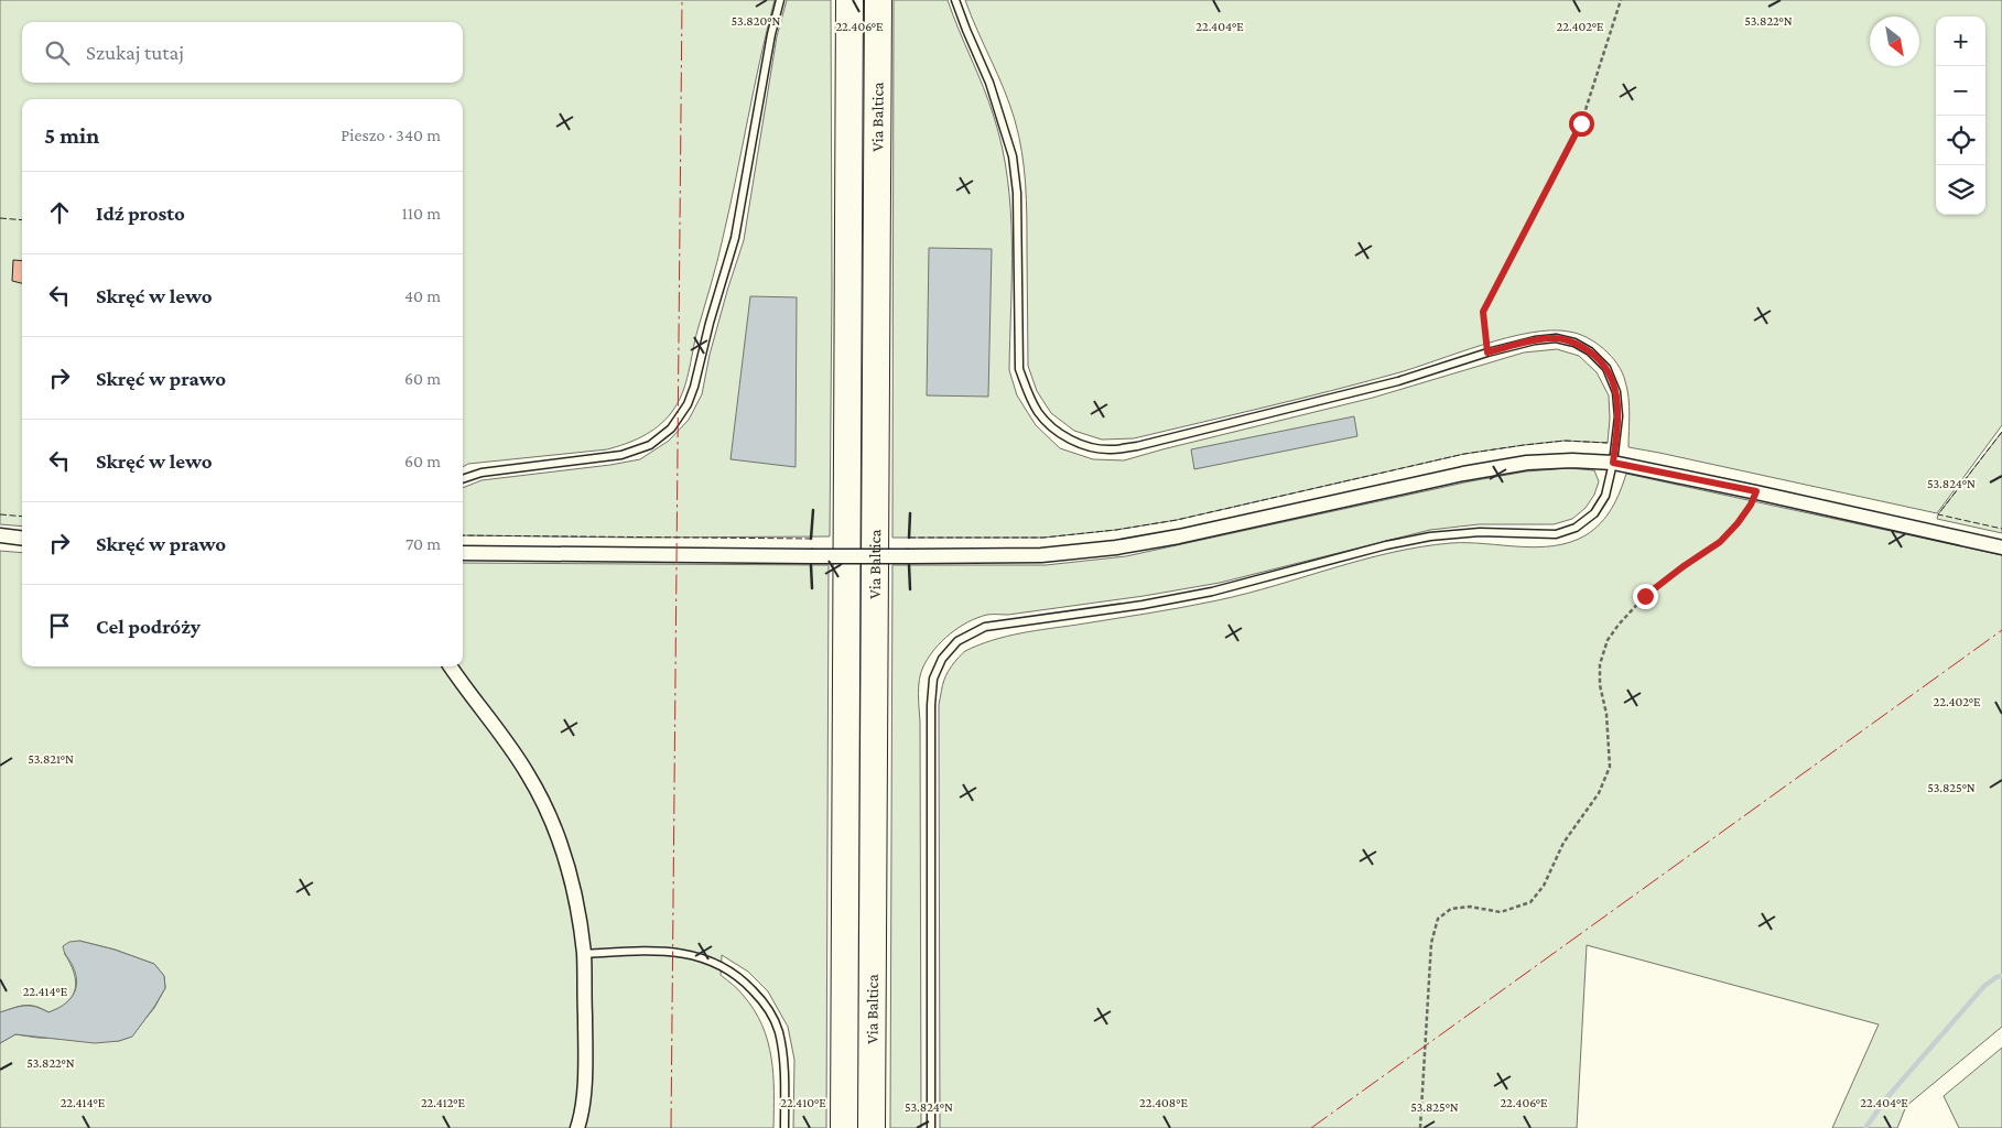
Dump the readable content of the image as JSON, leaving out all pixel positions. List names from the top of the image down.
{
  "streets": {
    "highway": ["Via Baltica"]
  },
  "north": "bottom right",
  "page": {
    "map_buttons": ["+", "−"],
    "search": "Szukaj tutaj",
    "heading": ["5 min", "Pieszo · 340 m"],
    "list": [
      ["Idź prosto", "110 m"],
      ["Skręć w lewo", "40 m"],
      ["Skręć w prawo", "60 m"],
      ["Skręć w lewo", "60 m"],
      ["Skręć w prawo", "70 m"],
      "Cel podróży"
    ]
  },
  "coordinates": [
    "53.820°N",
    "53.822°N",
    "22.406°E",
    "22.404°E",
    "22.402°E",
    "53.824°N",
    "53.821°N",
    "53.825°N",
    "22.414°E",
    "22.412°E",
    "22.410°E",
    "22.408°E"
  ]
}
